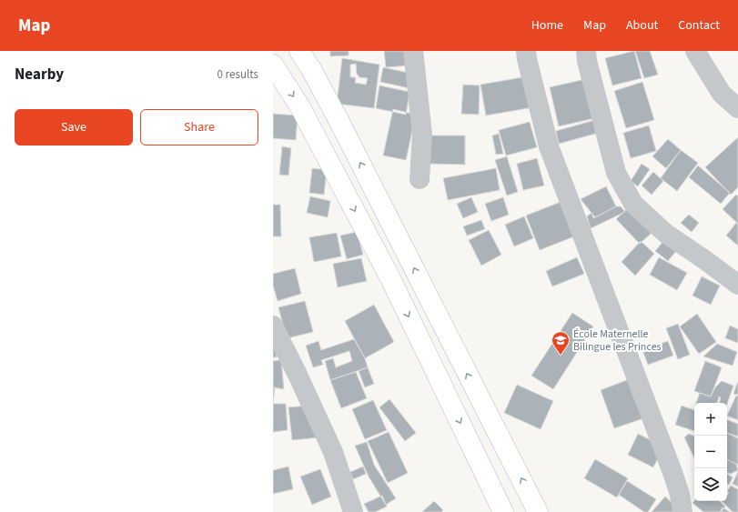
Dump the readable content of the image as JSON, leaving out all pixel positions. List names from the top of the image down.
{
  "places": {
    "school or university": ["École Maternelle Bilingue les Princes"]
  },
  "page": {
    "header": "Map",
    "nav": [
      "Home",
      "Map",
      "About",
      "Contact"
    ],
    "heading": ["Nearby", "0 results"],
    "buttons": ["Save", "Share"],
    "map_buttons": ["+", "−"]
  }
}
